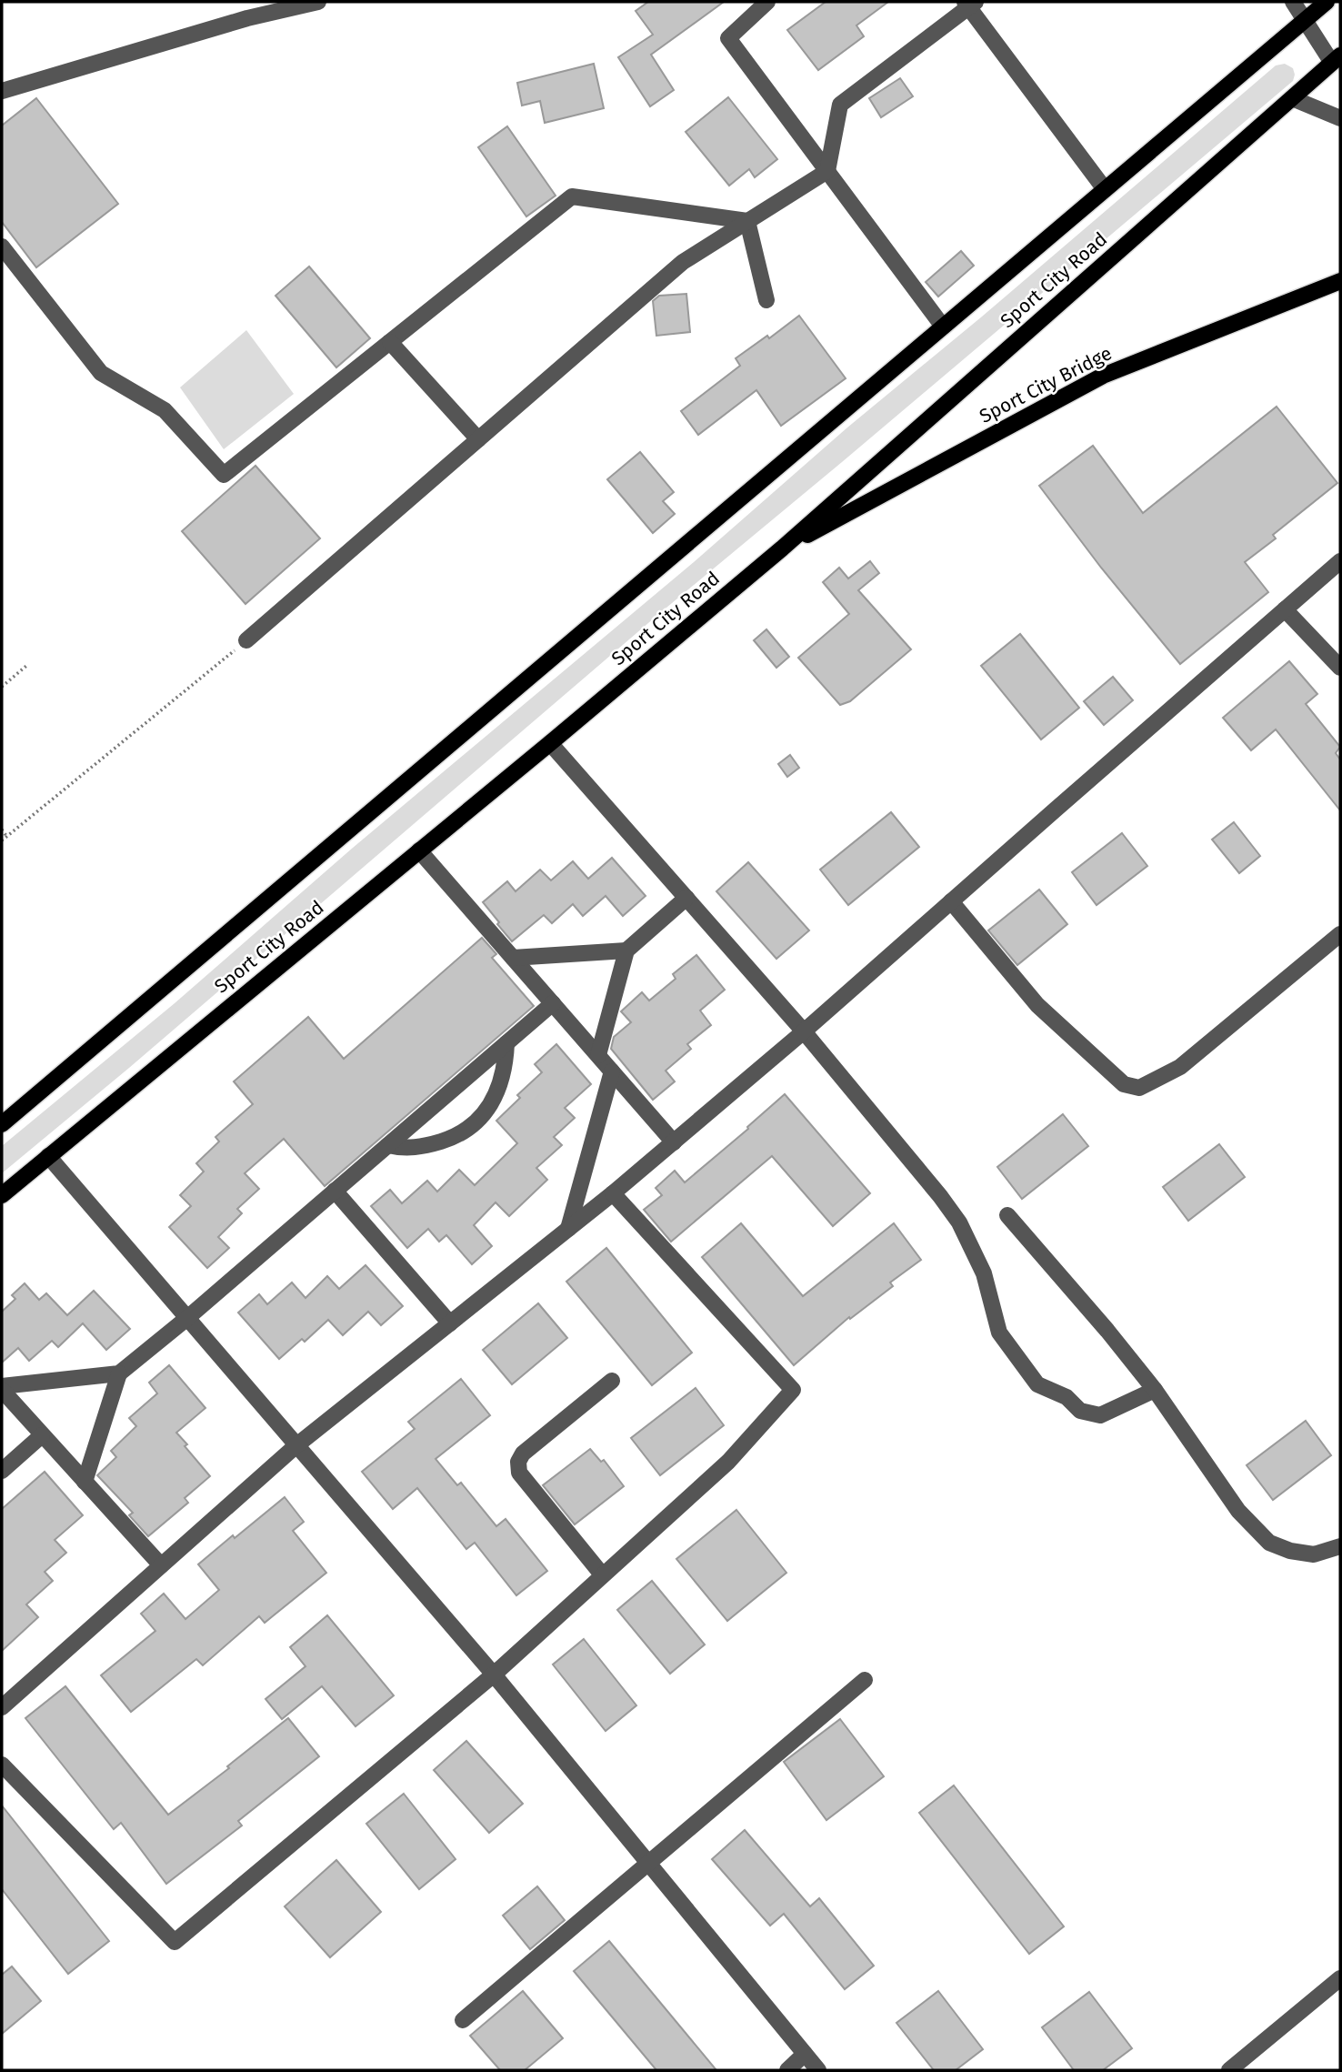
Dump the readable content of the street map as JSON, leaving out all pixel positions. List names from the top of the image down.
{
  "streets": {
    "main road": ["Sport City Road", "Sport City Bridge"]
  },
  "crossings": [
    ["Sport City Road", "Sport City Bridge"]
  ]
}
